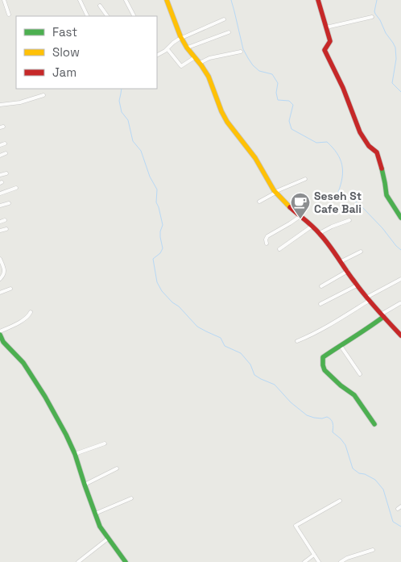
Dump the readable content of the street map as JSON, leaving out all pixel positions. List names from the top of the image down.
{
  "places": {
    "cafe": ["Seseh St Cafe Bali"]
  },
  "legend": ["Fast", "Slow", "Jam"]
}
